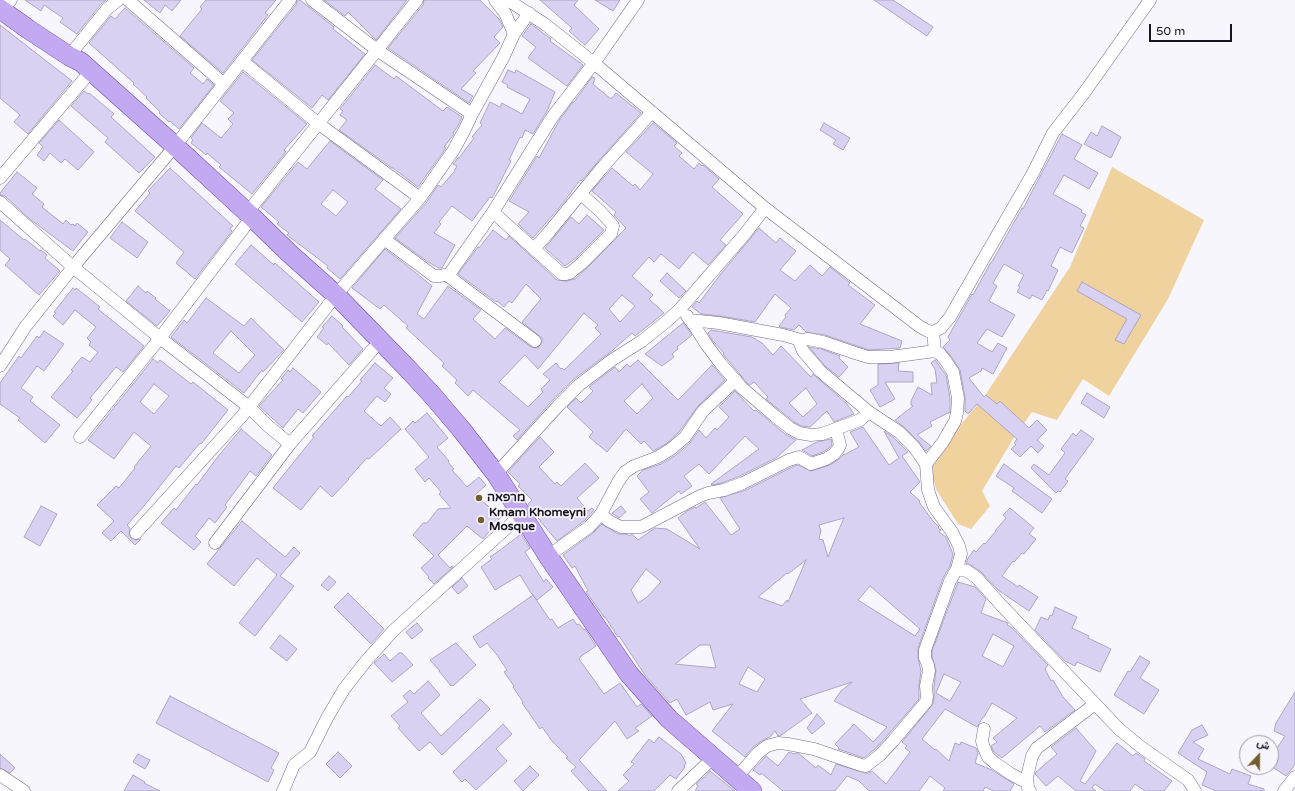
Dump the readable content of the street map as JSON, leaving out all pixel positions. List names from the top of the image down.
{
  "places": ["מרפאה", "Kmam Khomeyni Mosque"],
  "scale_bar": "50 m",
  "north": "top"
}
